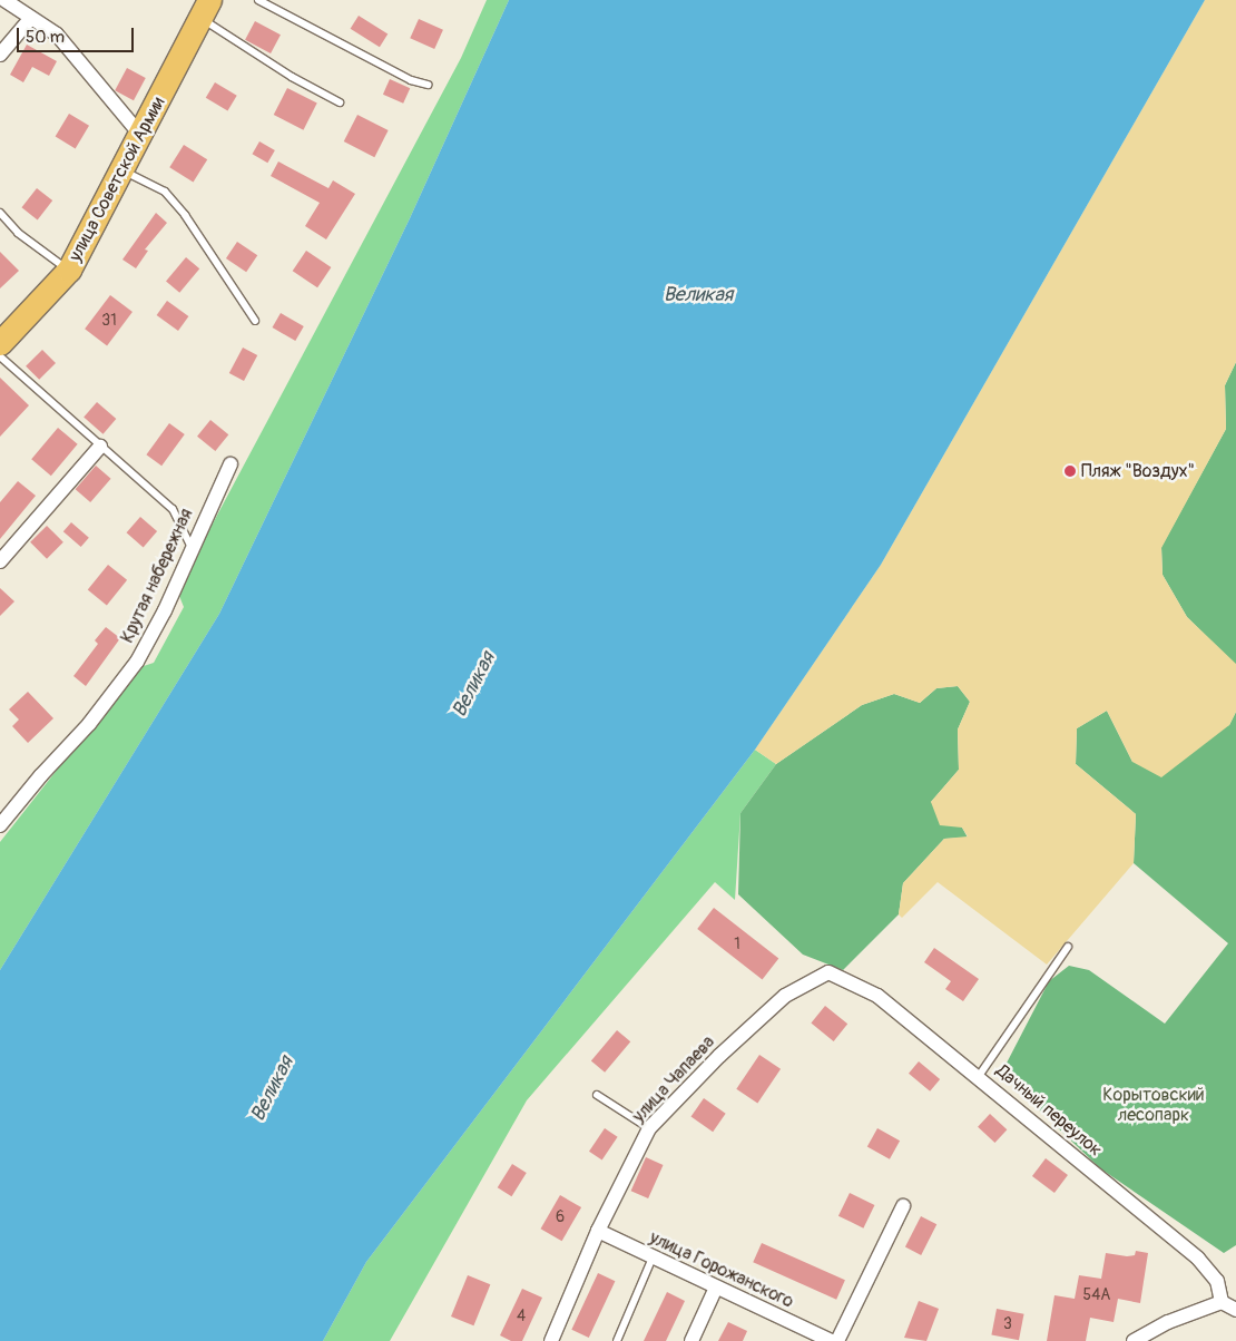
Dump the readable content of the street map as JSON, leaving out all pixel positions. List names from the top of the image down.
{
  "streets": {
    "main road": ["улица Советской Армии"],
    "street": [
      "Крутая набережная",
      "улица Чапаева",
      "Дачный переулок",
      "улица Горожанского"
    ]
  },
  "crossings": [
    ["улица Чапаева", "Дачный переулок"],
    ["улица Чапаева", "улица Горожанского"]
  ],
  "water": ["Великая"],
  "parks": ["Корытовский лесопарк"],
  "places": ["Пляж \"Воздух\""],
  "house_numbers": [
    "31",
    "1",
    "6",
    "54А",
    "4",
    "3"
  ],
  "scale_bar": "50 m"
}
